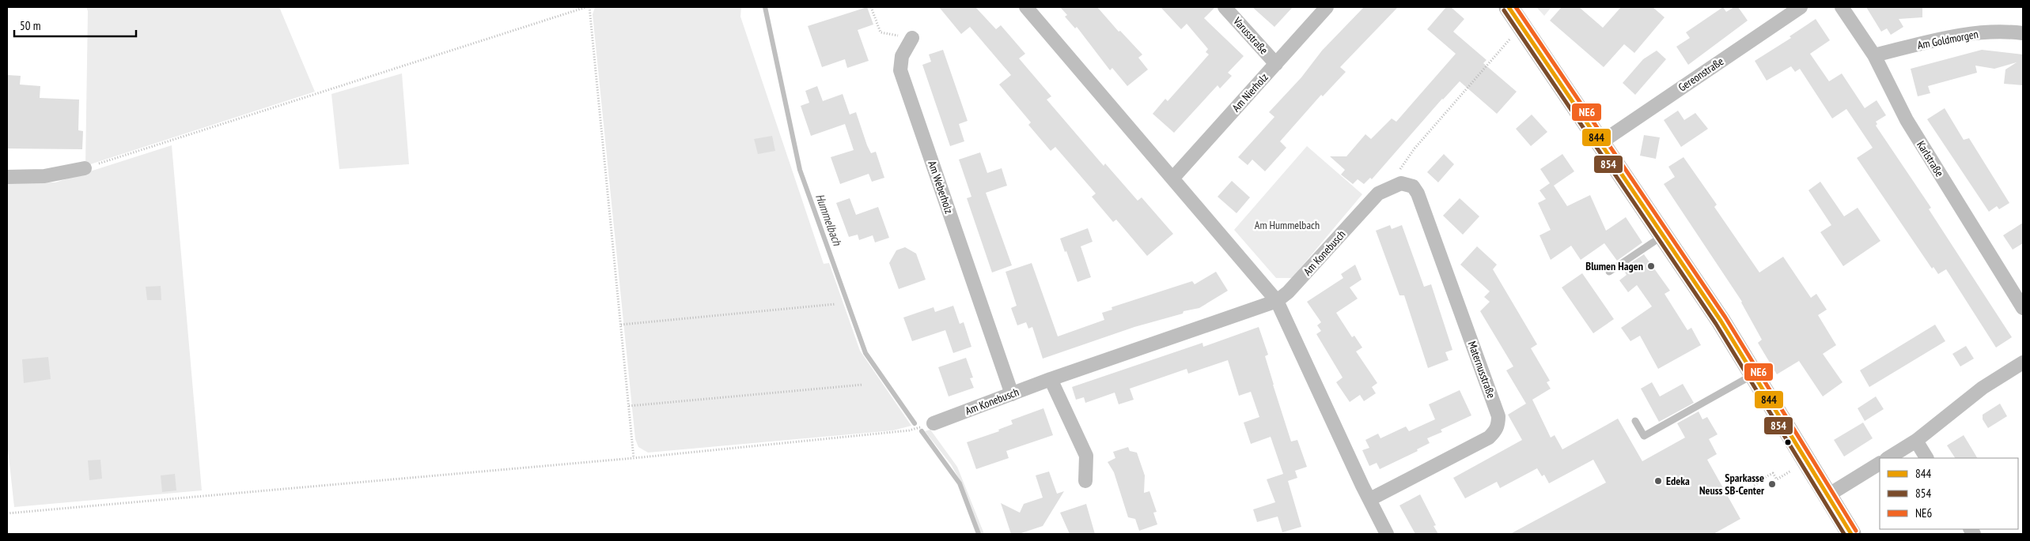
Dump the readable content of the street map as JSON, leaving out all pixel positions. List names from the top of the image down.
{
  "streets": {
    "street": [
      "Varusstraße",
      "Am Goldmorgen",
      "Gereonstraße",
      "Am Nierholz",
      "Karlstraße",
      "Am Weberholz",
      "Am Konebusch",
      "Maternusstraße"
    ]
  },
  "crossings": [
    ["Varusstraße", "Am Nierholz"],
    ["Am Goldmorgen", "Karlstraße"],
    ["Am Weberholz", "Am Konebusch"],
    ["Am Konebusch", "Maternusstraße"]
  ],
  "water": ["Hummelbach"],
  "parks": ["Am Hummelbach"],
  "places": ["Blumen Hagen", "Edeka", "Sparkasse Neuss SB-Center"],
  "lines": ["transit line 844", "transit line NE6", "transit line 854"],
  "legend": ["844", "854", "NE6"],
  "scale_bar": "50 m"
}
